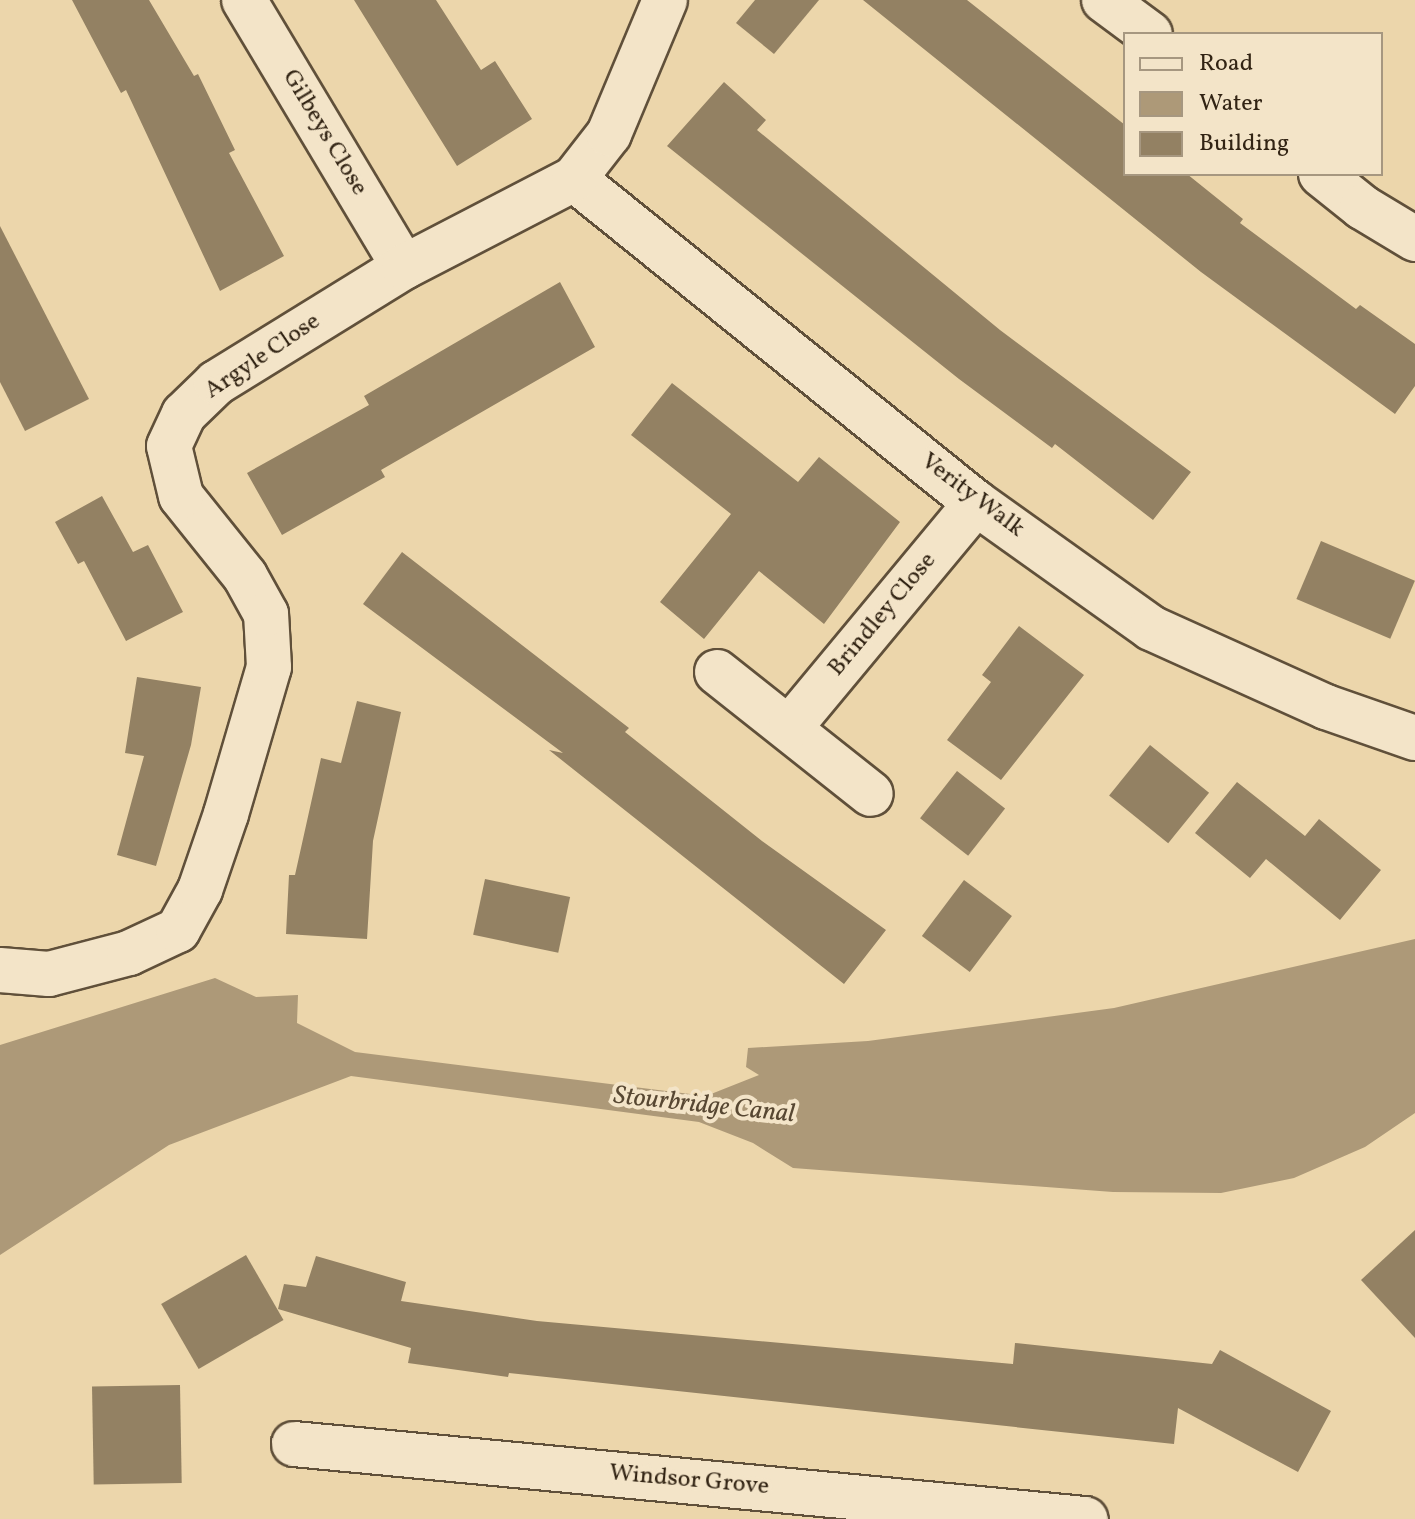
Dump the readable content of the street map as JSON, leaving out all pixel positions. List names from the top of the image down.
{
  "streets": {
    "street": [
      "Gilbeys Close",
      "Argyle Close",
      "Verity Walk",
      "Brindley Close",
      "Windsor Grove"
    ]
  },
  "crossings": [
    ["Gilbeys Close", "Argyle Close"],
    ["Argyle Close", "Verity Walk"],
    ["Verity Walk", "Brindley Close"]
  ],
  "water": ["Stourbridge Canal"],
  "legend": ["Road", "Water", "Building"]
}
